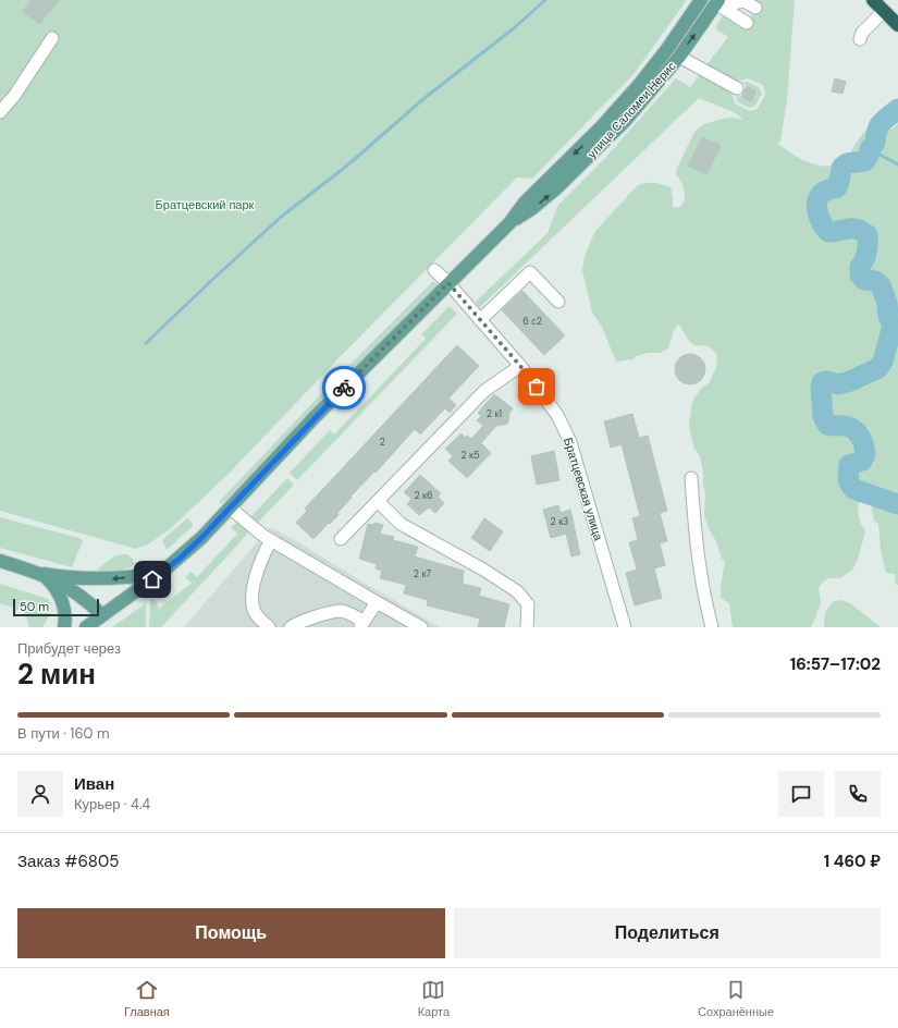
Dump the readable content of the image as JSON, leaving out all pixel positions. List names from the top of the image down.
{
  "streets": {
    "main road": ["улица Саломеи Нерис"],
    "street": ["Братцевская улица"]
  },
  "crossings": [
    ["улица Саломеи Нерис", "Братцевская улица"]
  ],
  "parks": ["Братцевский парк"],
  "house_numbers": [
    "6 с2",
    "2 к1",
    "2",
    "2 к5",
    "2 к6",
    "2 к3",
    "2 к7"
  ],
  "scale_bar": "50 m",
  "page": {
    "scale": "50 m",
    "heading": ["2 мин", "Прибудет через", "16:57–17:02"],
    "panel": [
      "Иван",
      "Курьер · 4.4",
      "Заказ #6805",
      "1 460 ₽"
    ],
    "bar": "В пути · 160 m",
    "buttons": ["Помощь", "Поделиться"],
    "tabs": ["Главная", "Карта", "Сохранённые"]
  }
}
